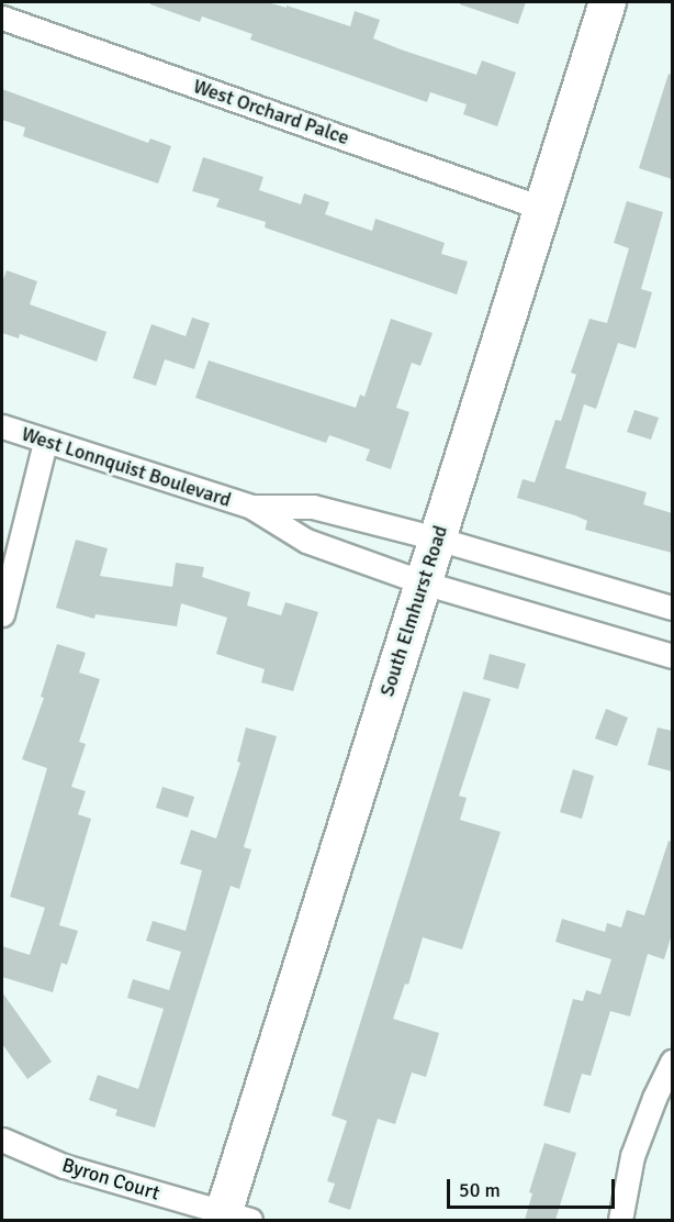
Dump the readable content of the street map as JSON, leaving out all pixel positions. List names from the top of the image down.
{
  "streets": {
    "main road": ["South Elmhurst Road"],
    "street": ["West Orchard Palce", "West Lonnquist Boulevard", "Byron Court"]
  },
  "crossings": [
    ["West Orchard Palce", "South Elmhurst Road"],
    ["West Lonnquist Boulevard", "South Elmhurst Road"],
    ["South Elmhurst Road", "Byron Court"]
  ],
  "scale_bar": "50 m"
}
